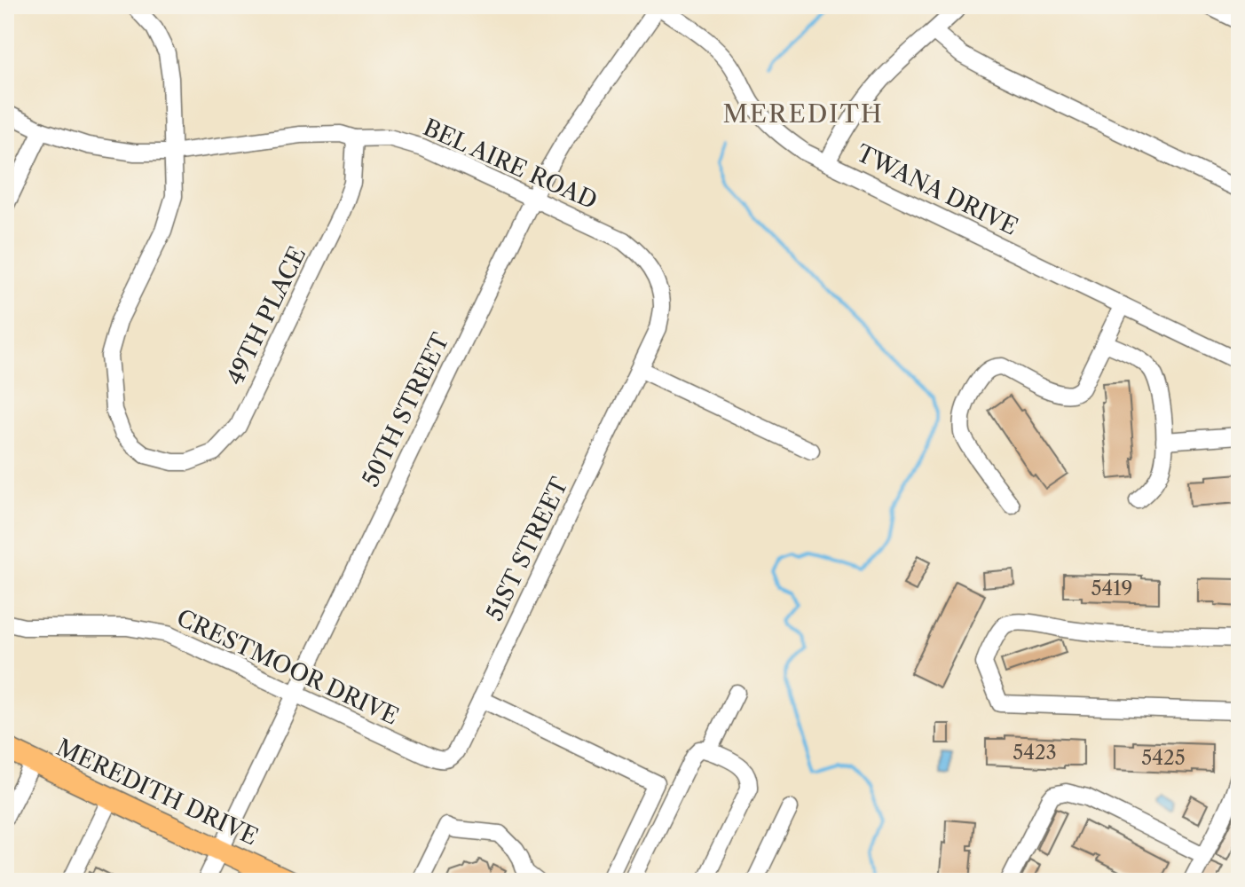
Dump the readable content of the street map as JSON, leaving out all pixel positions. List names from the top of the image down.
{
  "streets": {
    "main road": ["MEREDITH DRIVE"],
    "street": [
      "BEL AIRE ROAD",
      "TWANA DRIVE",
      "49TH PLACE",
      "50TH STREET",
      "51ST STREET",
      "CRESTMOOR DRIVE"
    ]
  },
  "crossings": [
    ["BEL AIRE ROAD", "49TH PLACE"],
    ["BEL AIRE ROAD", "50TH STREET"],
    ["BEL AIRE ROAD", "51ST STREET"],
    ["TWANA DRIVE", "50TH STREET"],
    ["50TH STREET", "CRESTMOOR DRIVE"],
    ["50TH STREET", "MEREDITH DRIVE"],
    ["51ST STREET", "CRESTMOOR DRIVE"]
  ],
  "districts": ["MEREDITH"],
  "house_numbers": ["5419", "5423", "5425"]
}
